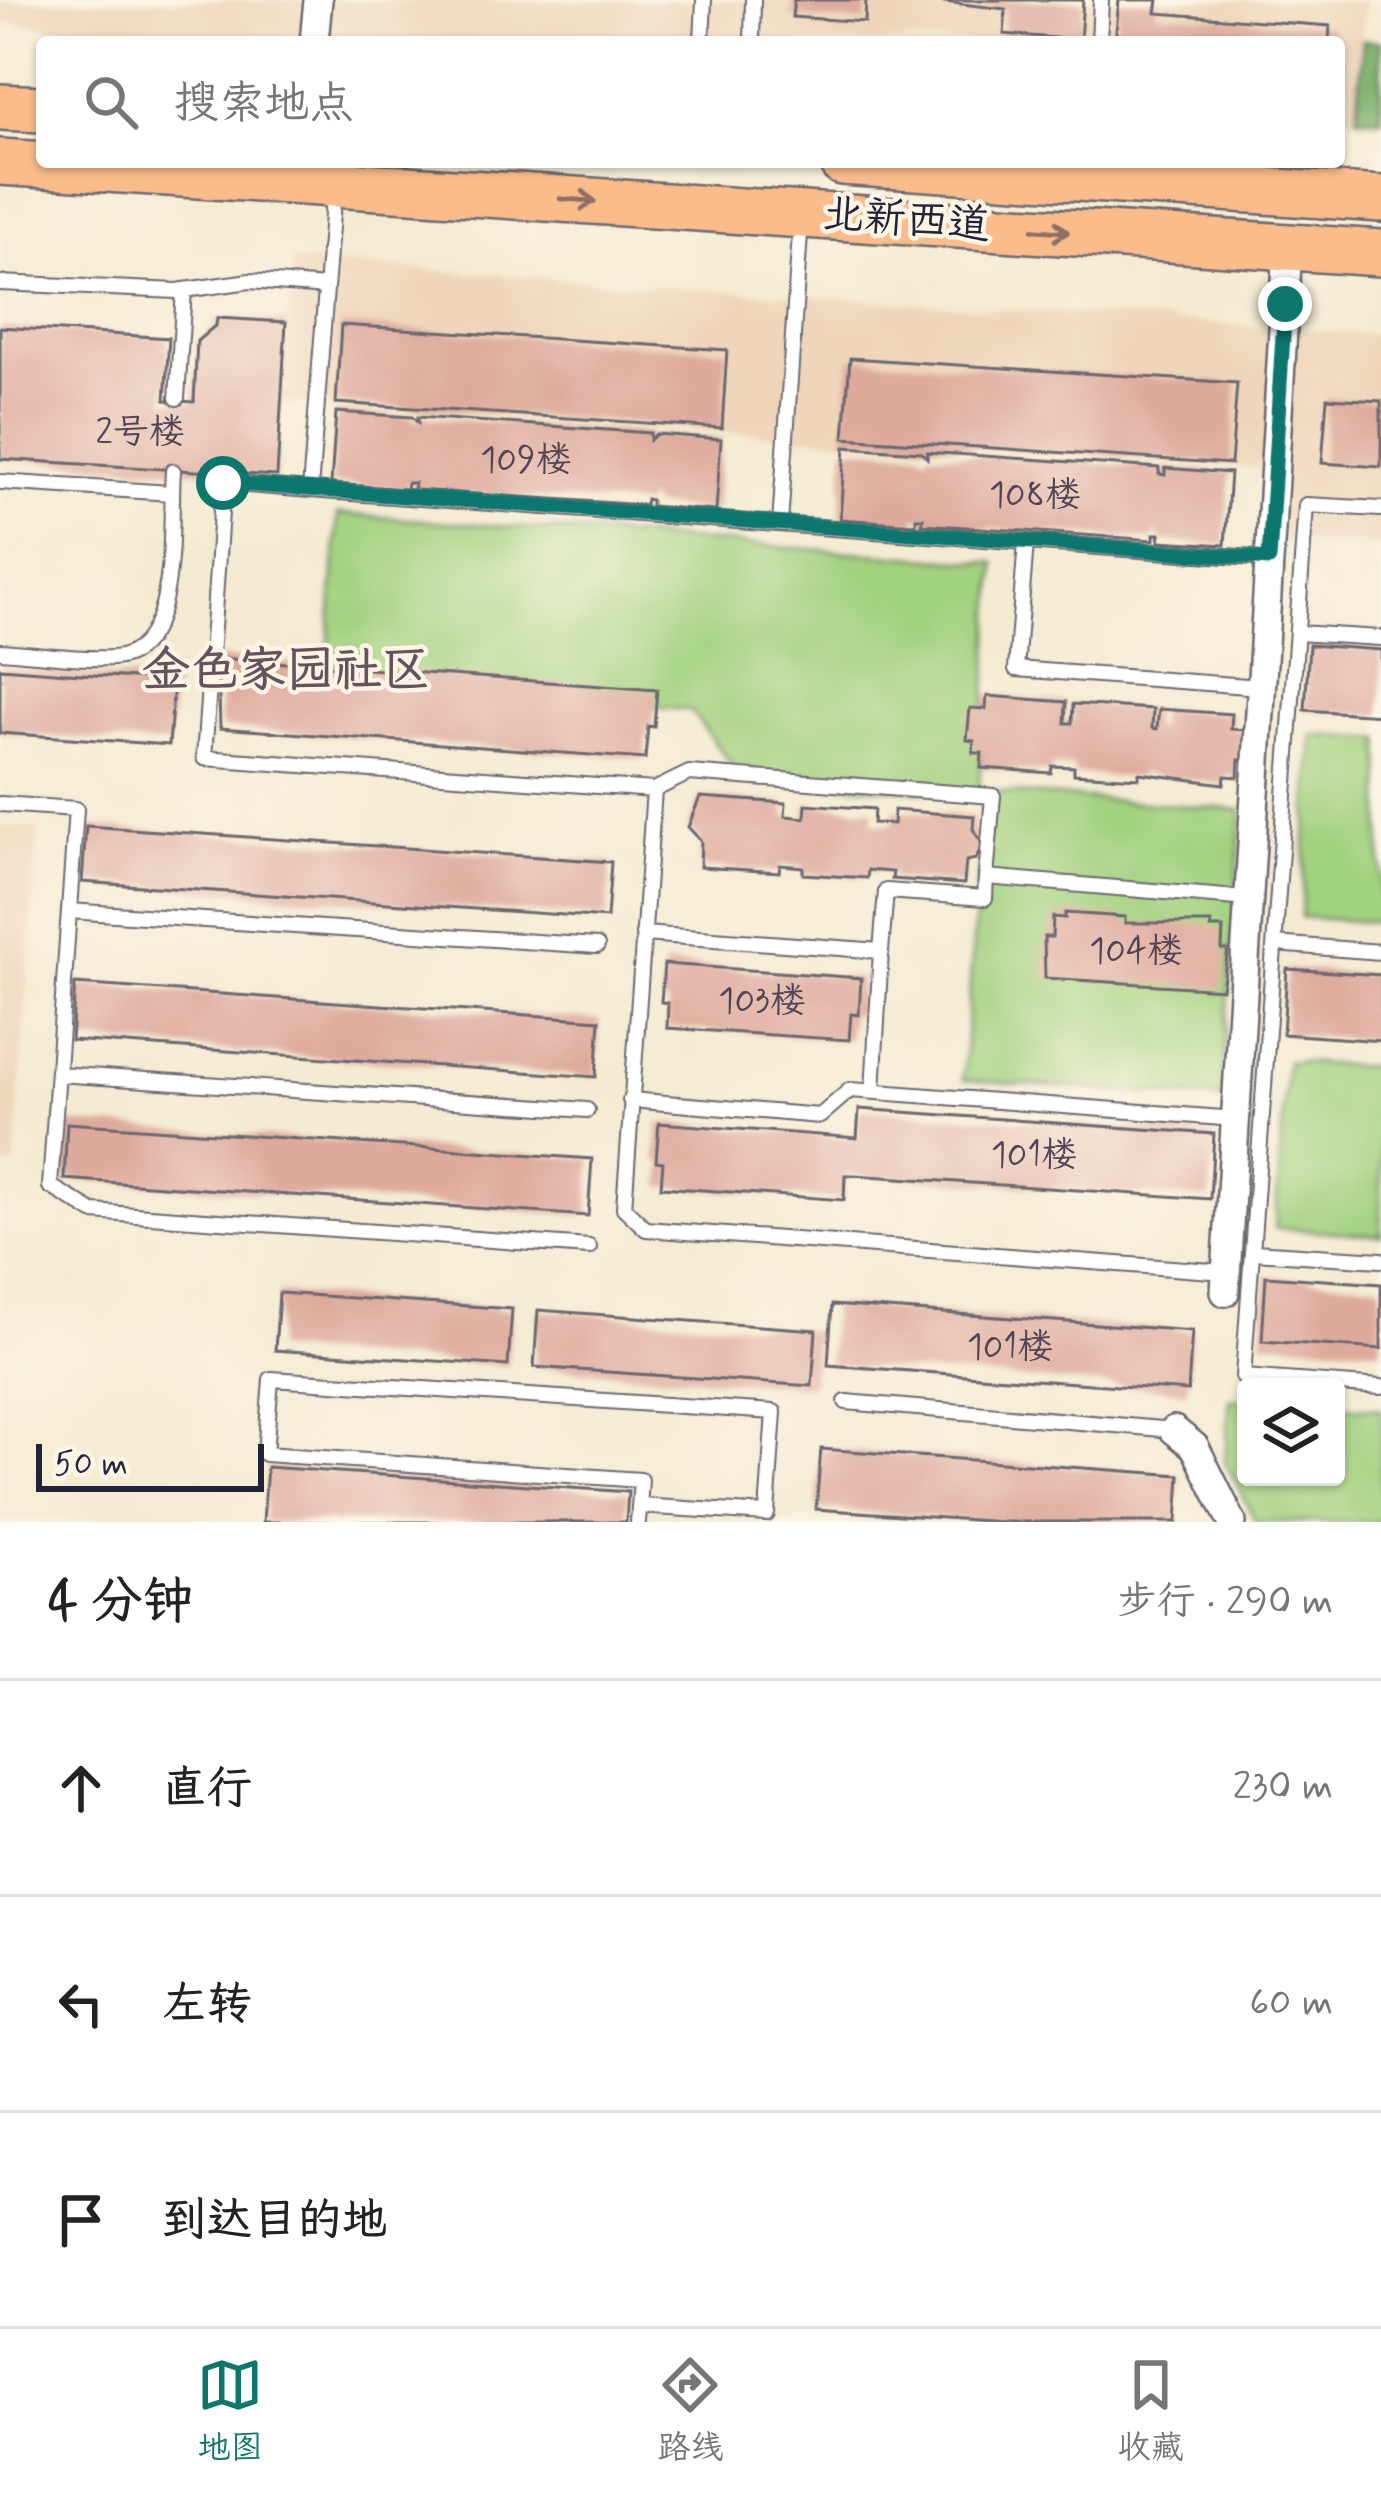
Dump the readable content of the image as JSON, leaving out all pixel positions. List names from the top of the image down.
{
  "streets": {
    "main road": ["北新西道"]
  },
  "one_way": ["北新西道"],
  "districts": ["金色家园社区"],
  "house_numbers": [
    "2号楼",
    "109楼",
    "108楼",
    "104楼",
    "103楼",
    "101楼",
    "101楼"
  ],
  "scale_bar": "50 m",
  "page": {
    "search": "搜索地点",
    "scale": "50 m",
    "heading": ["4 分钟", "步行 · 290 m"],
    "list": [
      ["直行", "230 m"],
      ["左转", "60 m"],
      "到达目的地"
    ],
    "nav": ["地图", "路线", "收藏"]
  }
}
